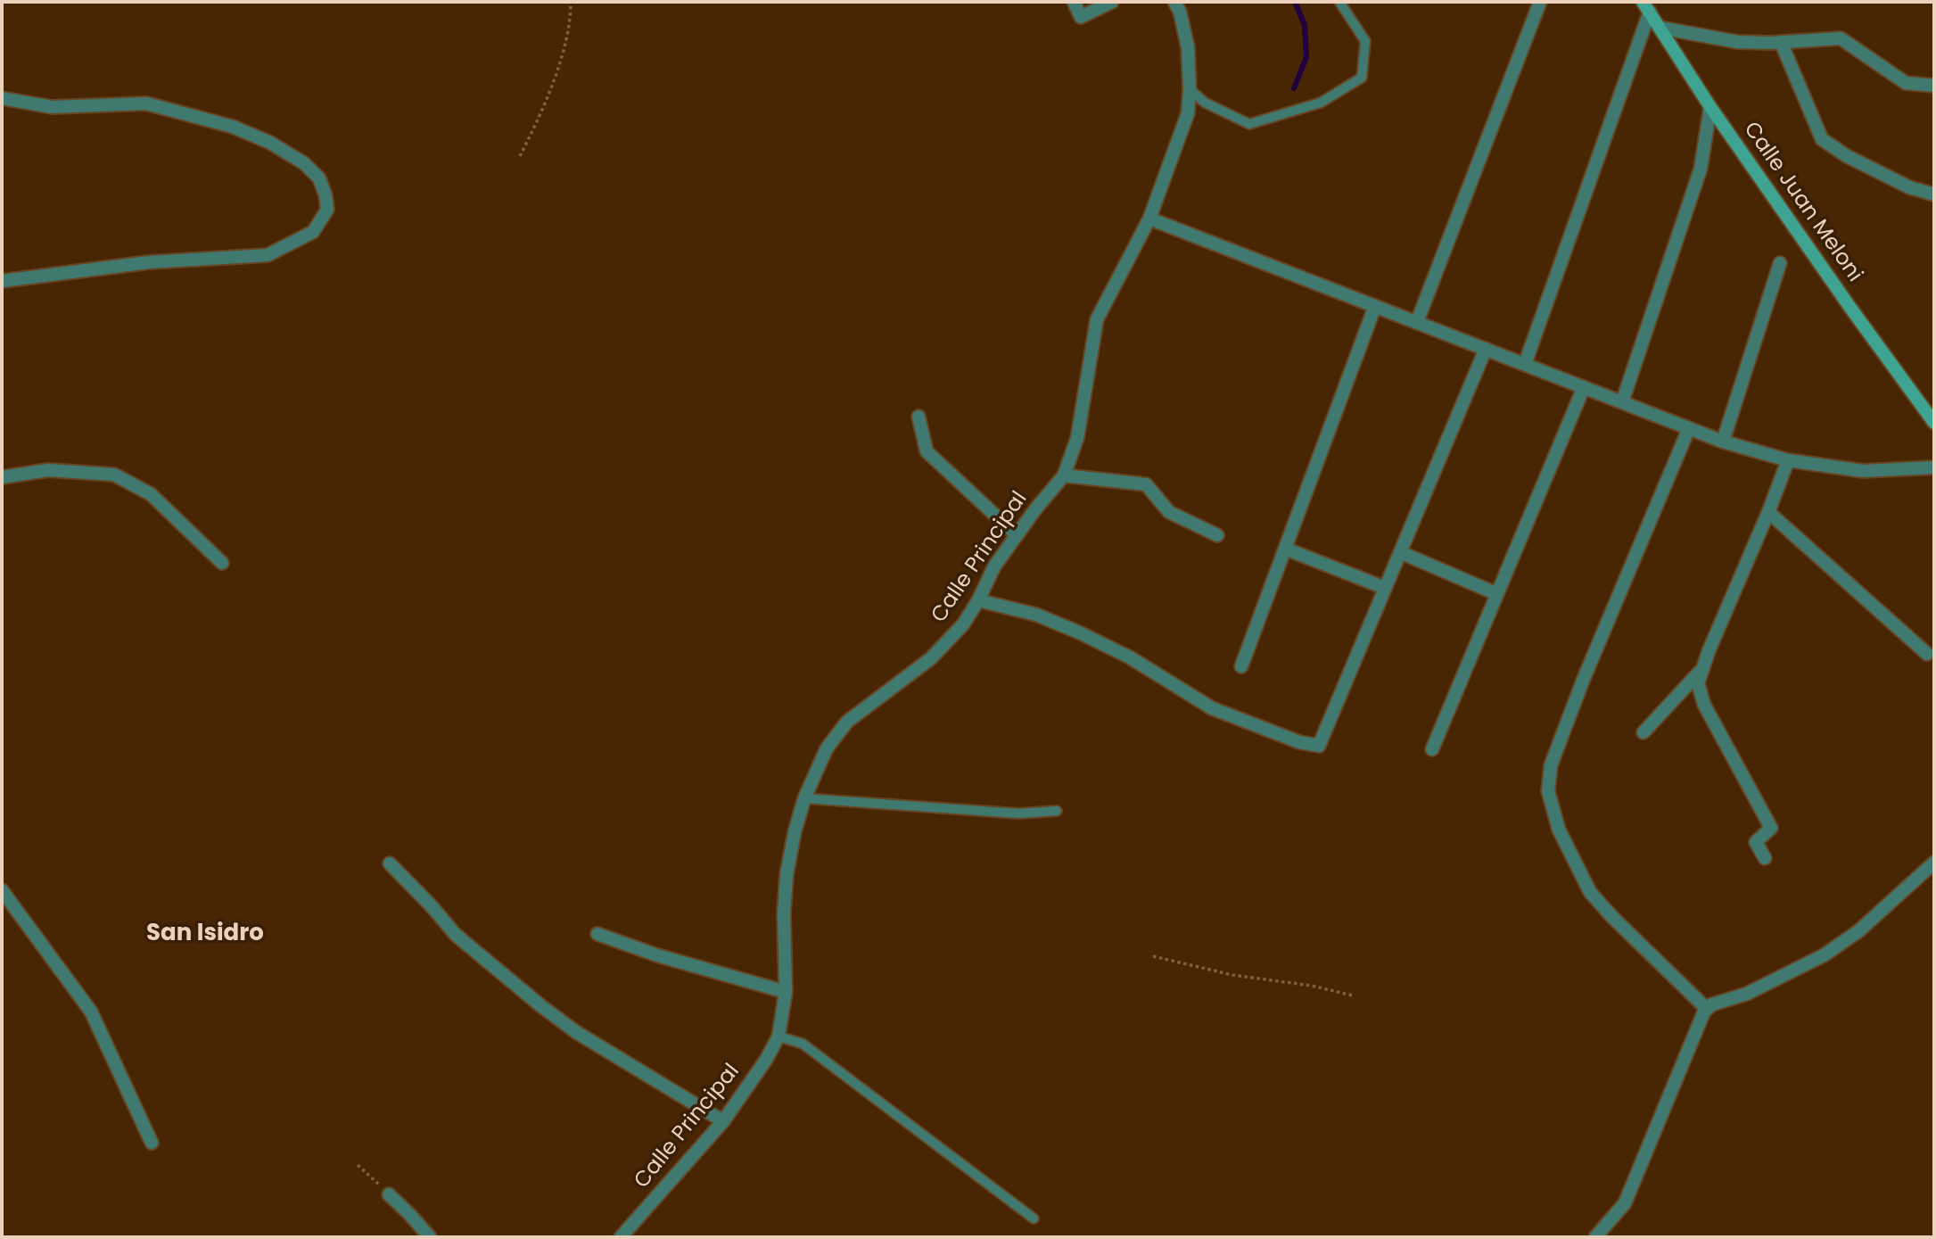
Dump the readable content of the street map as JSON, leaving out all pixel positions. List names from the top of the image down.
{
  "streets": {
    "main road": ["Calle Juan Meloni"],
    "street": ["Calle Principal"]
  },
  "districts": ["San Isidro"]
}
